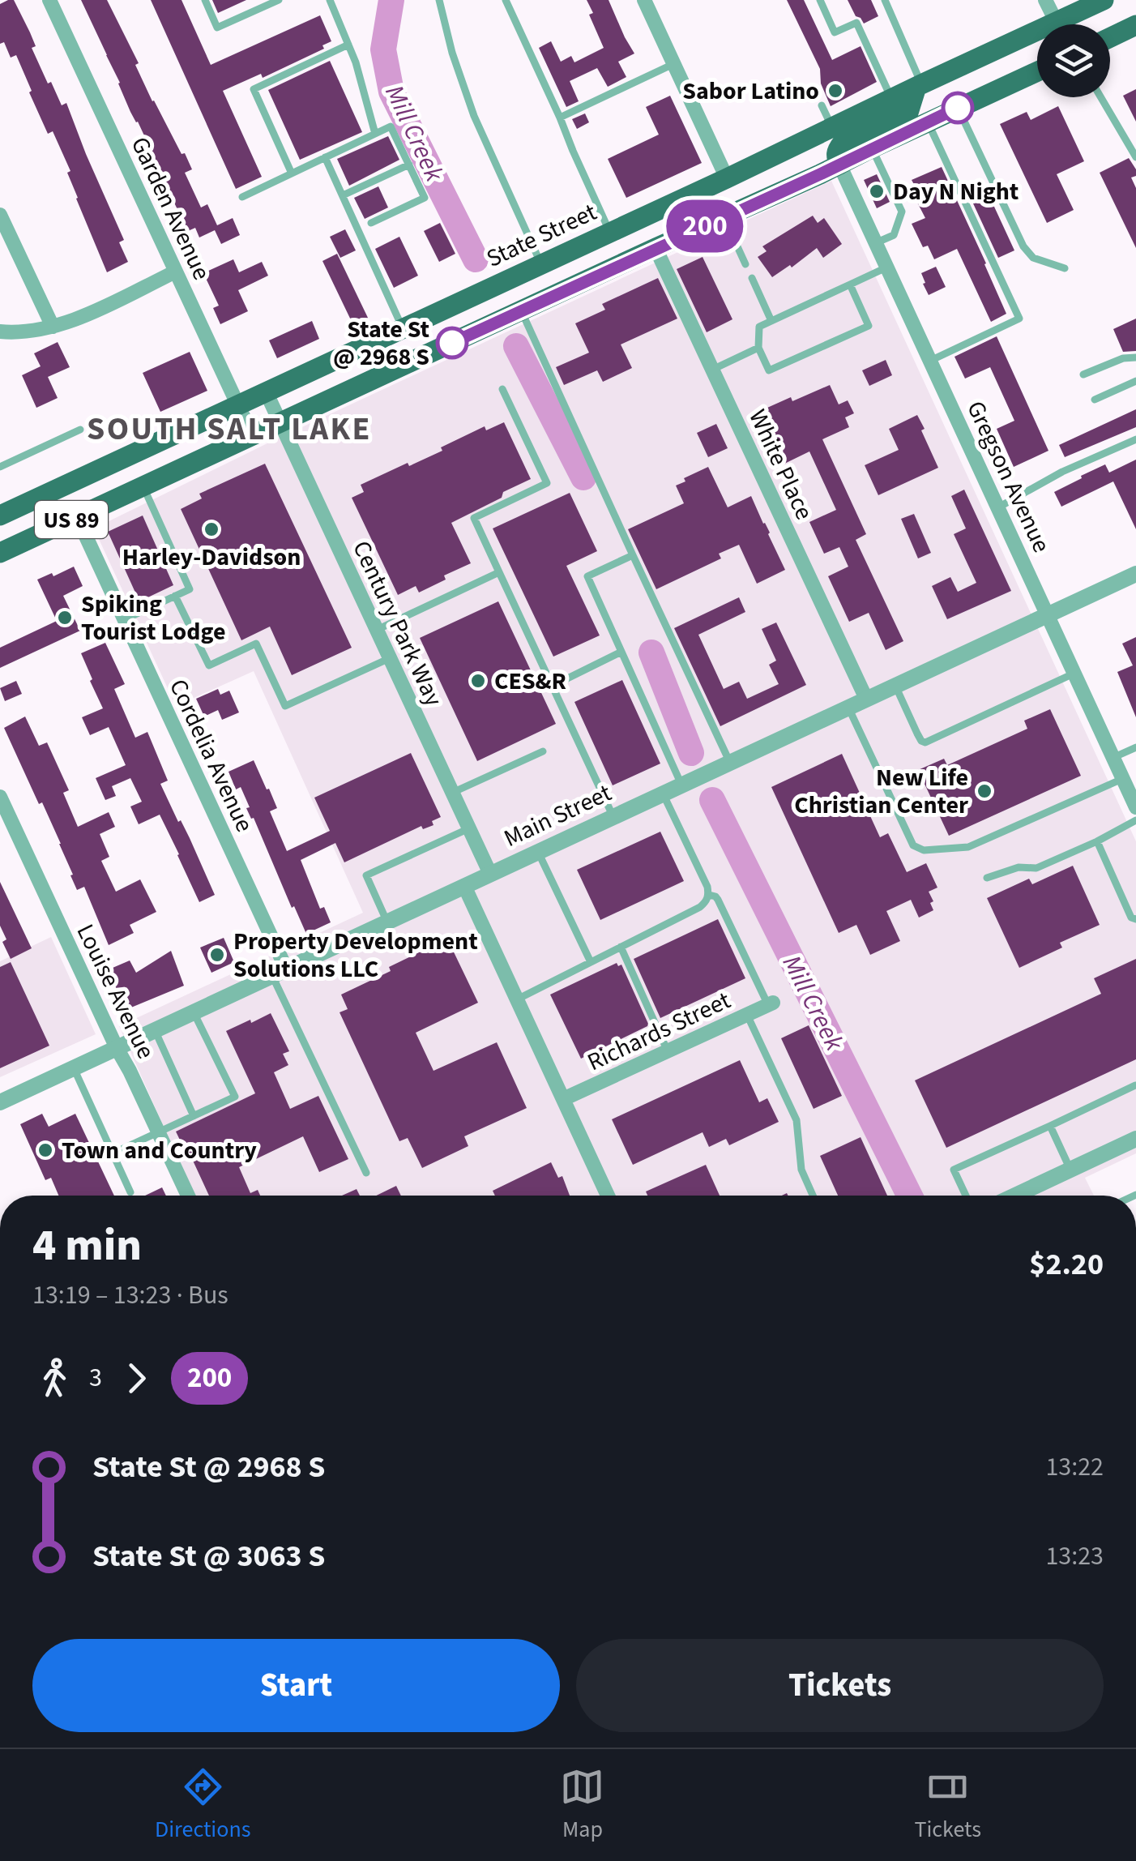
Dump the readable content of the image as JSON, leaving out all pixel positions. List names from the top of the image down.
{
  "streets": {
    "main road": ["State Street", "US 89"],
    "street": [
      "Garden Avenue",
      "White Place",
      "Gregson Avenue",
      "Century Park Way",
      "Cordelia Avenue",
      "Main Street",
      "Louise Avenue",
      "Richards Street"
    ]
  },
  "crossings": [
    ["Garden Avenue", "State Street"],
    ["Garden Avenue", "US 89"],
    ["State Street", "Century Park Way"],
    ["White Place", "US 89"],
    ["White Place", "Main Street"],
    ["Gregson Avenue", "US 89"],
    ["Gregson Avenue", "Main Street"],
    ["US 89", "Century Park Way"],
    ["US 89", "Cordelia Avenue"],
    ["Century Park Way", "Main Street"],
    ["Cordelia Avenue", "Main Street"],
    ["Main Street", "Louise Avenue"]
  ],
  "districts": ["SOUTH SALT LAKE"],
  "water": ["Mill Creek"],
  "places": [
    "Sabor Latino",
    "Day N Night",
    "State St @ 2968 S",
    "Harley-Davidson",
    "Spiking Tourist Lodge",
    "CES&R",
    "New Life Christian Center",
    "Property Development Solutions LLC",
    "Town and Country"
  ],
  "lines": ["bus line 200"],
  "page": {
    "on_map": "200",
    "heading": ["4 min", "13:19 – 13:23 · Bus", "$2.20"],
    "legs": ["3", "200"],
    "list": [
      {
        "name": "State St @ 2968 S",
        "value": "13:22"
      },
      {
        "name": "State St @ 3063 S",
        "value": "13:23"
      }
    ],
    "buttons": ["Start", "Tickets"],
    "tabs": ["Directions", "Map", "Tickets"]
  }
}
